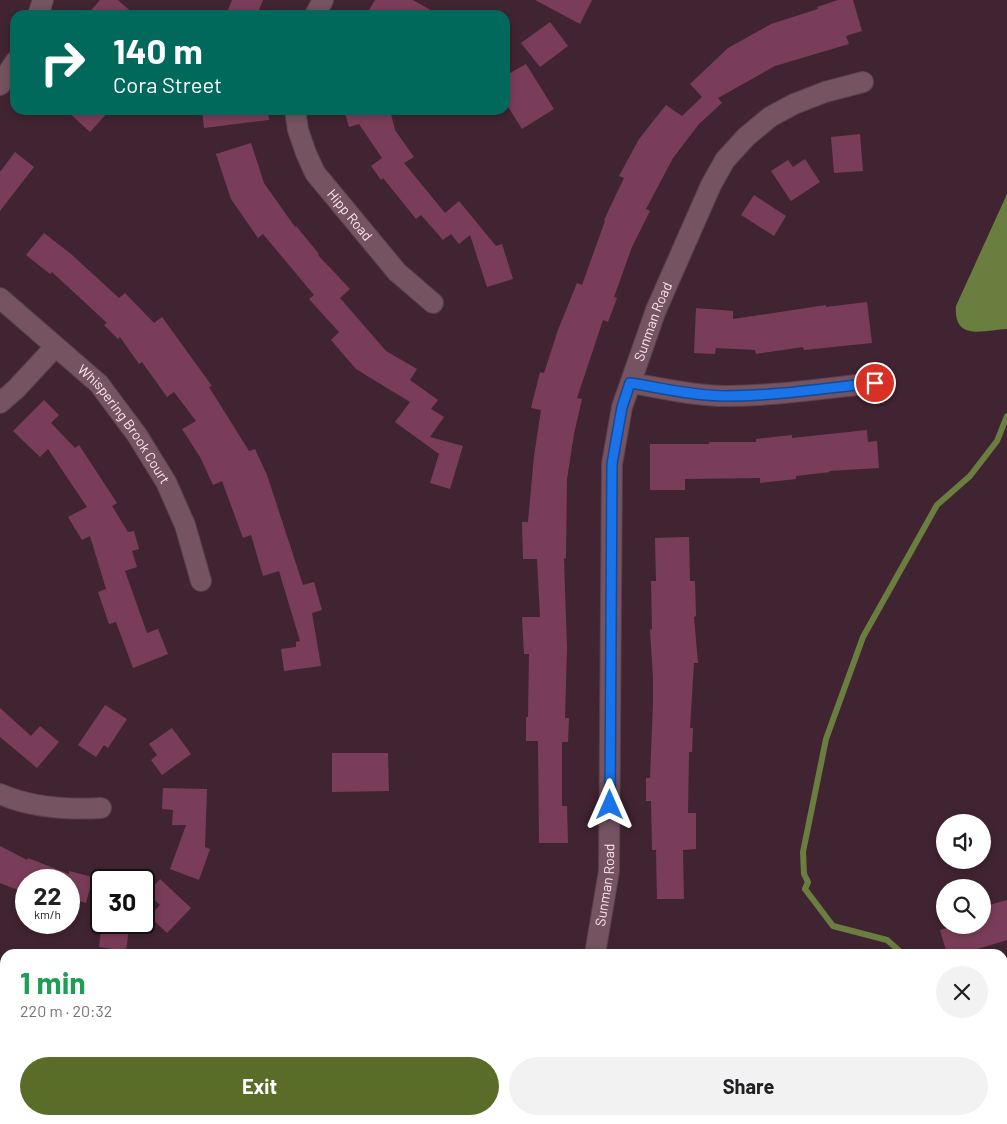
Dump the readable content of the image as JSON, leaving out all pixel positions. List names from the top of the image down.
{
  "streets": {
    "street": ["Hipp Road", "Sunman Road", "Whispering Brook Court"]
  },
  "page": {
    "turn": ["140 m", "Cora Street"],
    "speed": "22 km/h",
    "limit": "30",
    "heading": ["1 min", "220 m · 20:32"],
    "buttons": ["Exit", "Share"]
  }
}
